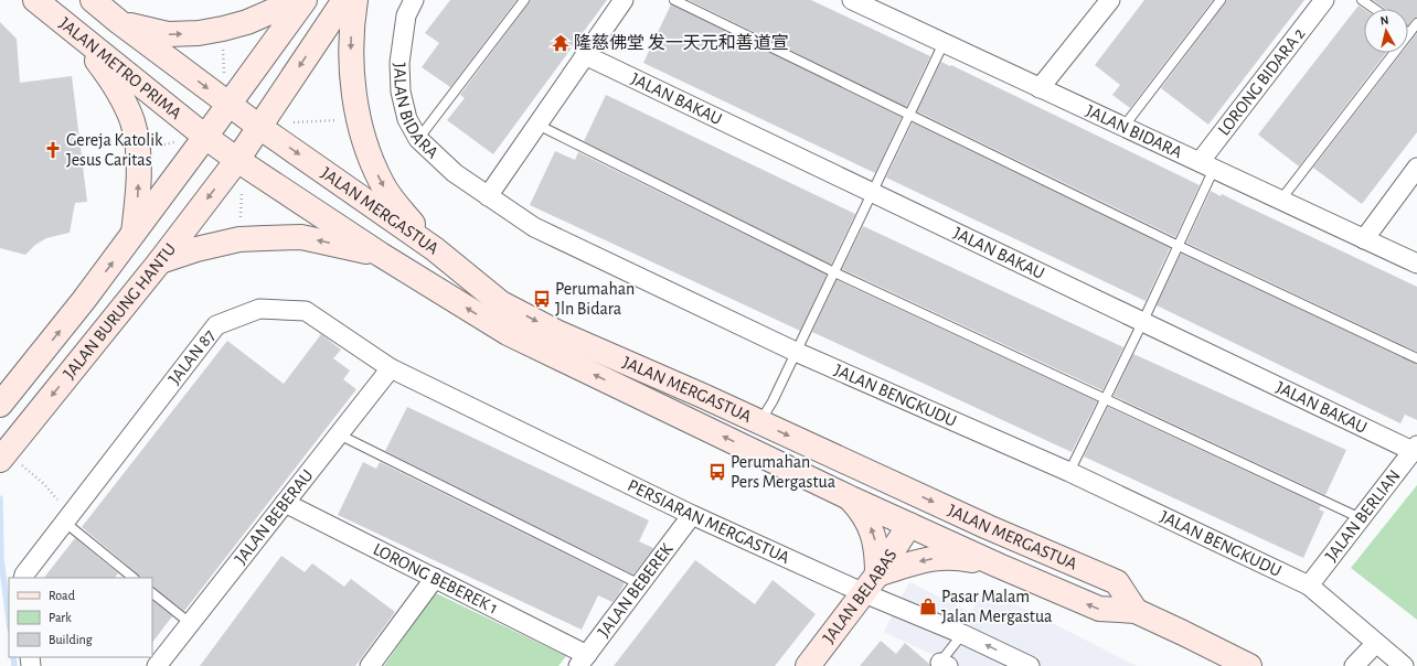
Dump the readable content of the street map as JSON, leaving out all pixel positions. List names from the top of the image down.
{
  "streets": {
    "main road": [
      "JALAN METRO PRIMA",
      "JALAN MERGASTUA",
      "JALAN BURUNG HANTU",
      "JALAN BELABAS"
    ],
    "street": [
      "LORONG BIDARA 2",
      "JALAN BAKAU",
      "JALAN BIDARA",
      "JALAN 87",
      "JALAN BENGKUDU",
      "JALAN BERLIAN",
      "JALAN BEBERAU",
      "PERSIARAN MERGASTUA",
      "LORONG BEBEREK 1",
      "JALAN BEBEREK"
    ]
  },
  "crossings": [
    ["JALAN METRO PRIMA", "JALAN MERGASTUA"],
    ["JALAN METRO PRIMA", "JALAN BURUNG HANTU"],
    ["LORONG BIDARA 2", "JALAN BIDARA"],
    ["JALAN BAKAU", "JALAN BERLIAN"],
    ["JALAN BIDARA", "JALAN BENGKUDU"],
    ["JALAN MERGASTUA", "JALAN BURUNG HANTU"],
    ["JALAN MERGASTUA", "JALAN BELABAS"],
    ["JALAN 87", "JALAN BEBERAU"],
    ["JALAN 87", "PERSIARAN MERGASTUA"],
    ["JALAN BENGKUDU", "JALAN BERLIAN"],
    ["JALAN BEBERAU", "PERSIARAN MERGASTUA"],
    ["JALAN BEBERAU", "LORONG BEBEREK 1"],
    ["PERSIARAN MERGASTUA", "JALAN BEBEREK"],
    ["PERSIARAN MERGASTUA", "JALAN BELABAS"],
    ["LORONG BEBEREK 1", "JALAN BEBEREK"]
  ],
  "places": {
    "temple": ["隆慈佛堂 发一天元和善道宣"],
    "church": ["Gereja Katolik Jesus Caritas"],
    "bus stop": ["Perumahan Jln Bidara", "Perumahan Pers Mergastua"],
    "shop": ["Pasar Malam Jalan Mergastua"]
  },
  "legend": ["Road", "Park", "Building"],
  "north": "top"
}
